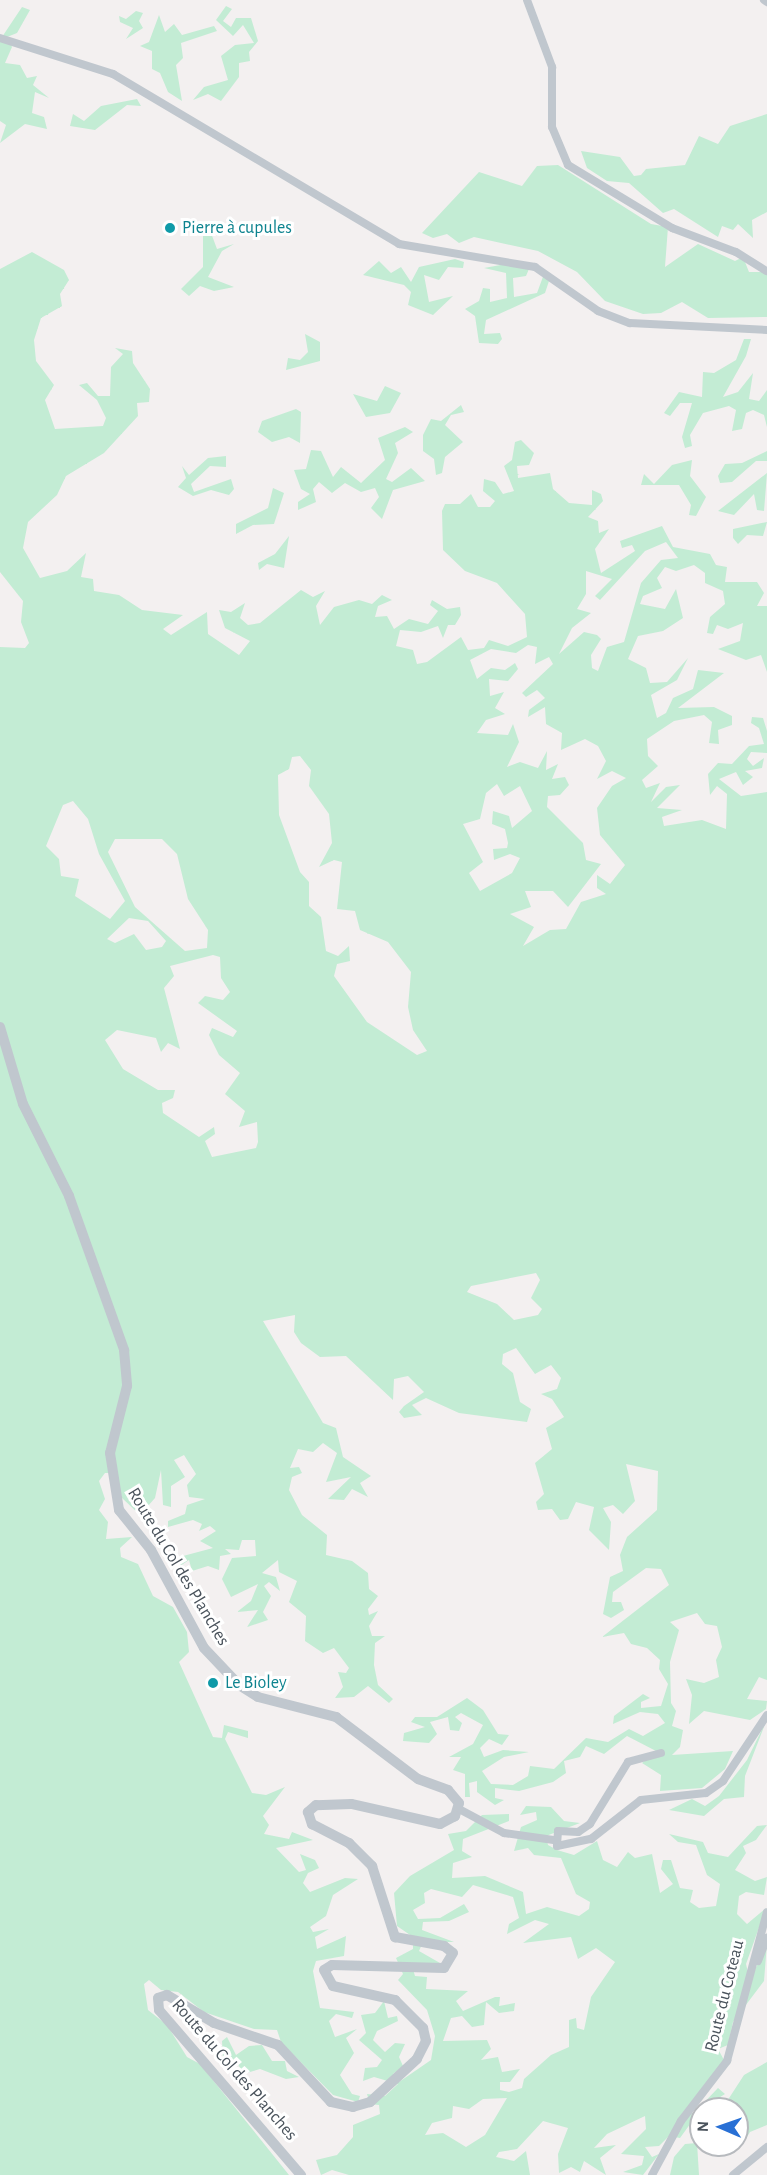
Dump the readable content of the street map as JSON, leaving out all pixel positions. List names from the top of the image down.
{
  "streets": {
    "street": ["Route du Col des Planches", "Route du Coteau"]
  },
  "places": ["Pierre à cupules", "Le Bioley"],
  "north": "left"
}
